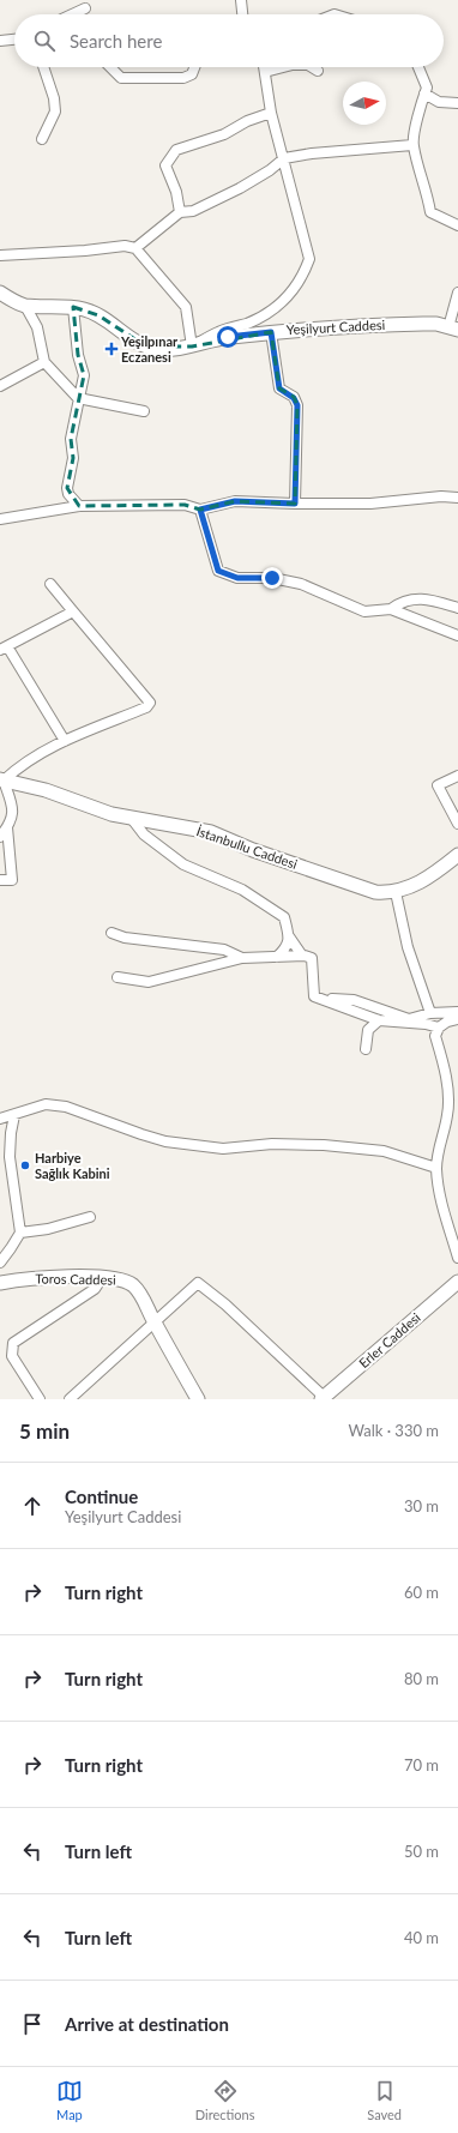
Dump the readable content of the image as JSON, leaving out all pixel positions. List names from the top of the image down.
{
  "streets": {
    "street": [
      "Yeşilyurt Caddesi",
      "İstanbullu Caddesi",
      "Toros Caddesi",
      "Erler Caddesi"
    ]
  },
  "places": {
    "health": ["Yeşilpınar Eczanesi"],
    "other": ["Harbiye Sağlık Kabini"]
  },
  "north": "right",
  "page": {
    "search": "Search here",
    "heading": ["5 min", "Walk · 330 m"],
    "list": [
      ["Continue", "Yeşilyurt Caddesi", "30 m"],
      ["Turn right", "60 m"],
      ["Turn right", "80 m"],
      ["Turn right", "70 m"],
      ["Turn left", "50 m"],
      ["Turn left", "40 m"],
      "Arrive at destination"
    ],
    "nav": ["Map", "Directions", "Saved"]
  }
}
